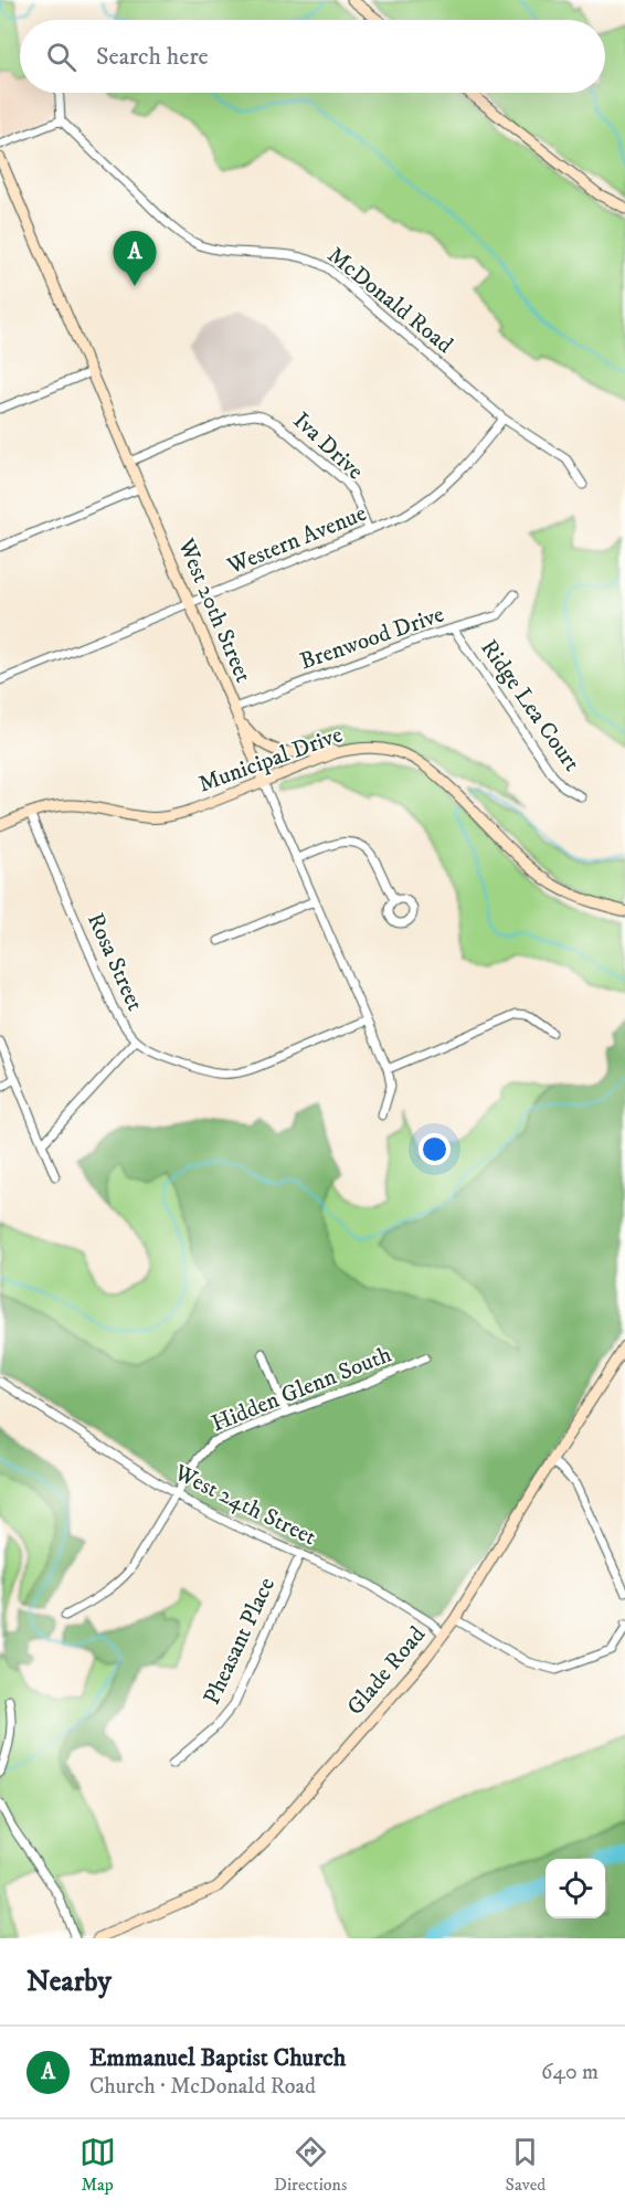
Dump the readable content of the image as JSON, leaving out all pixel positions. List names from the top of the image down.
{
  "streets": {
    "main road": ["West 20th Street", "Municipal Drive", "Glade Road"],
    "street": [
      "McDonald Road",
      "Iva Drive",
      "Western Avenue",
      "Brenwood Drive",
      "Ridge Lea Court",
      "Rosa Street",
      "Hidden Glenn South",
      "West 24th Street",
      "Pheasant Place"
    ]
  },
  "crossings": [
    ["McDonald Road", "Western Avenue"],
    ["Iva Drive", "Western Avenue"],
    ["Iva Drive", "West 20th Street"],
    ["Western Avenue", "West 20th Street"],
    ["West 20th Street", "Brenwood Drive"],
    ["West 20th Street", "Municipal Drive"],
    ["West 20th Street", "Rosa Street"],
    ["Brenwood Drive", "Ridge Lea Court"],
    ["Municipal Drive", "Rosa Street"],
    ["Hidden Glenn South", "West 24th Street"],
    ["West 24th Street", "Pheasant Place"],
    ["West 24th Street", "Glade Road"]
  ],
  "page": {
    "search": "Search here",
    "pins": "A",
    "heading": "Nearby",
    "list": [
      {
        "mark": "A",
        "name": "Emmanuel Baptist Church",
        "note": "Church · McDonald Road",
        "value": "640 m"
      }
    ],
    "nav": ["Map", "Directions", "Saved"]
  }
}
